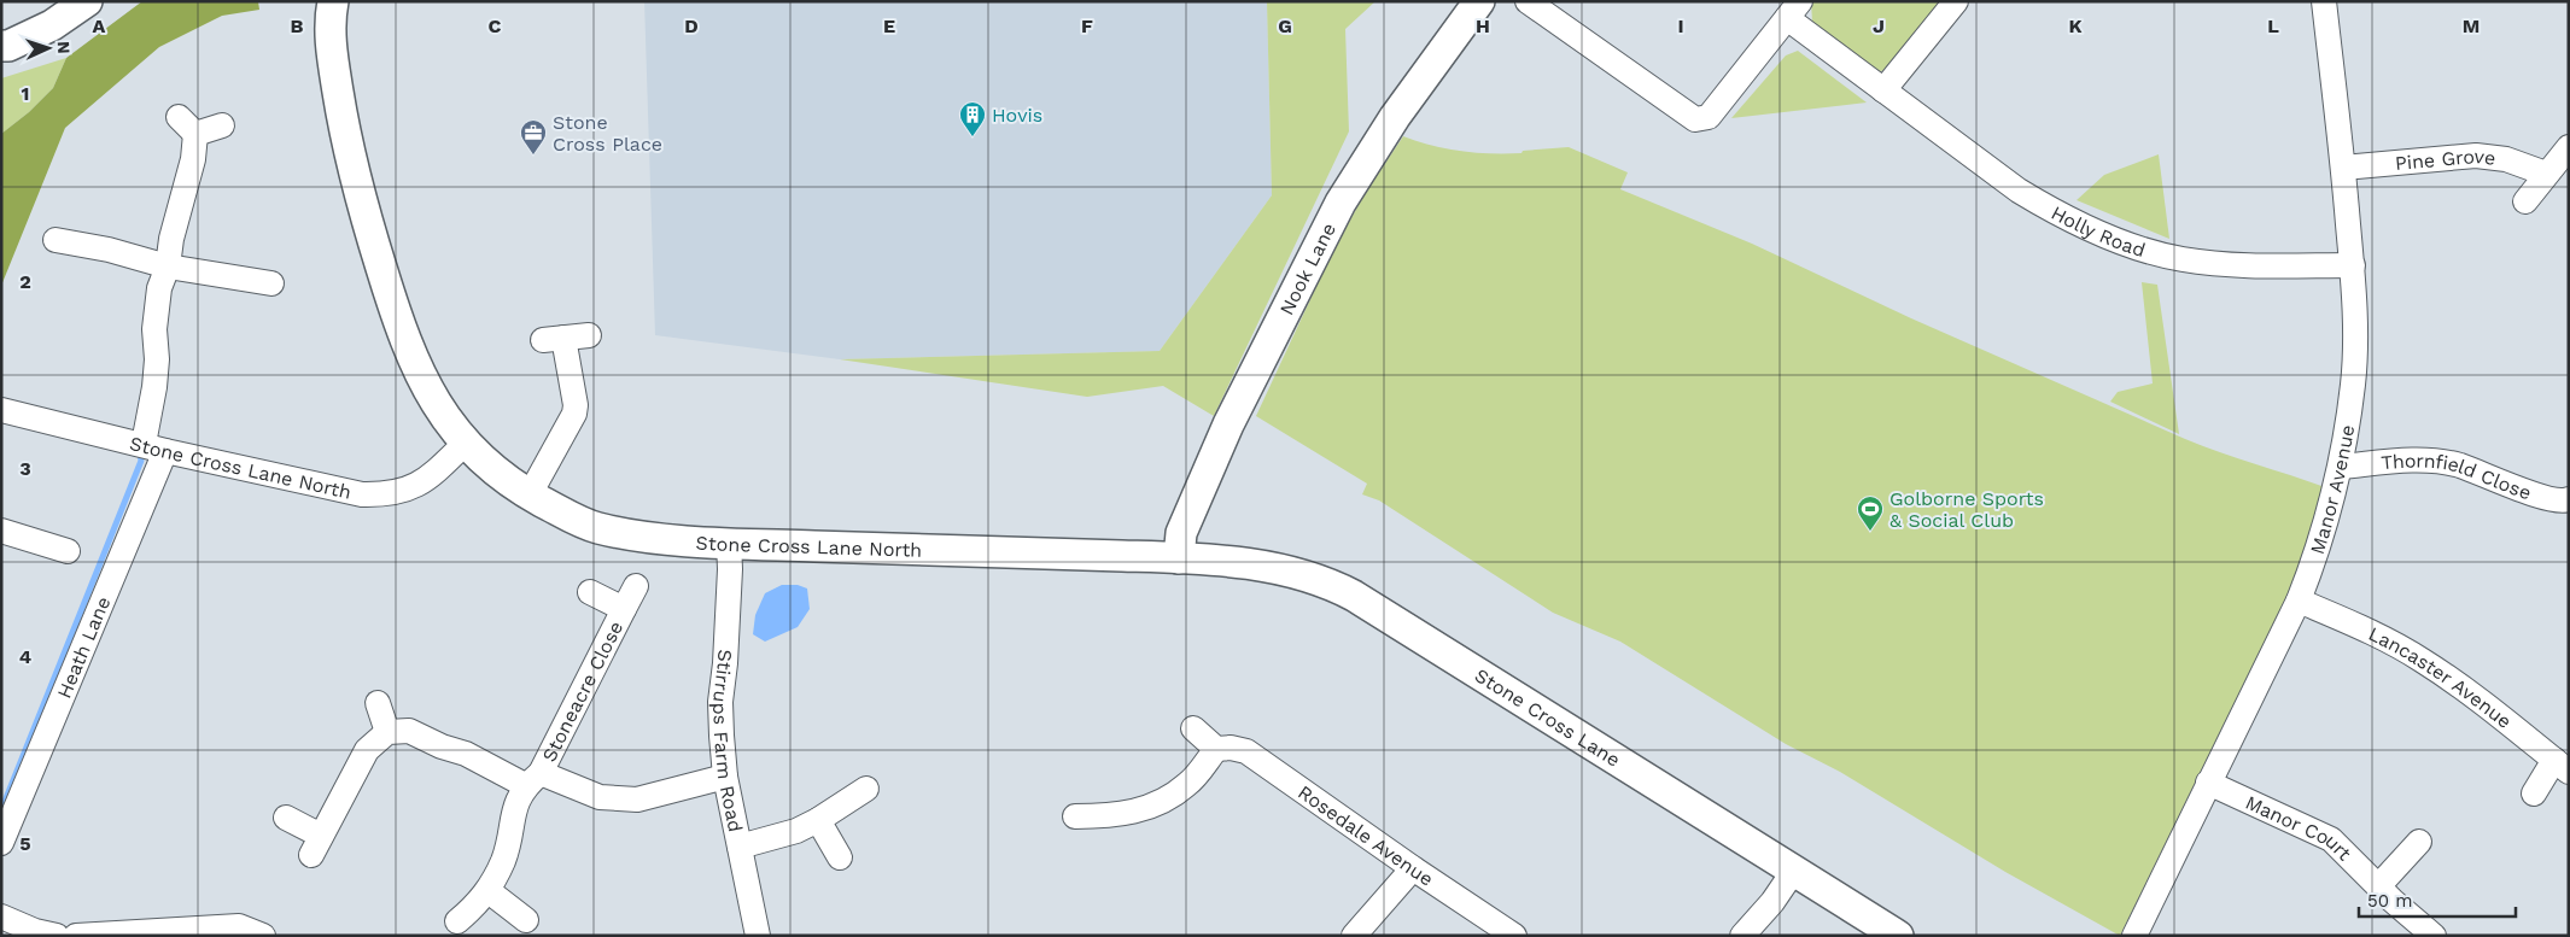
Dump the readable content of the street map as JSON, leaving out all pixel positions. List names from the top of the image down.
{
  "streets": {
    "street": [
      "Pine Grove",
      "Holly Road",
      "Nook Lane",
      "Stone Cross Lane North",
      "Thornfield Close",
      "Manor Avenue",
      "Heath Lane",
      "Lancaster Avenue",
      "Stoneacre Close",
      "Stone Cross Lane",
      "Stirrups Farm Road",
      "Manor Court",
      "Rosedale Avenue"
    ]
  },
  "crossings": [
    ["Pine Grove", "Manor Avenue"],
    ["Holly Road", "Manor Avenue"],
    ["Nook Lane", "Stone Cross Lane North"],
    ["Nook Lane", "Stone Cross Lane"],
    ["Stone Cross Lane North", "Heath Lane"],
    ["Stone Cross Lane North", "Stone Cross Lane"],
    ["Stone Cross Lane North", "Stirrups Farm Road"],
    ["Thornfield Close", "Manor Avenue"],
    ["Manor Avenue", "Lancaster Avenue"],
    ["Manor Avenue", "Manor Court"],
    ["Stoneacre Close", "Stirrups Farm Road"]
  ],
  "places": {
    "building": ["Hovis"],
    "office": ["Stone Cross Place"],
    "sports": ["Golborne Sports & Social Club"]
  },
  "scale_bar": "50 m",
  "north": "right",
  "grid": {
    "columns": [
      "A",
      "B",
      "C",
      "D",
      "E",
      "F",
      "G",
      "H",
      "I",
      "J",
      "K",
      "L",
      "M"
    ],
    "rows": [
      "1",
      "2",
      "3",
      "4",
      "5"
    ]
  }
}
